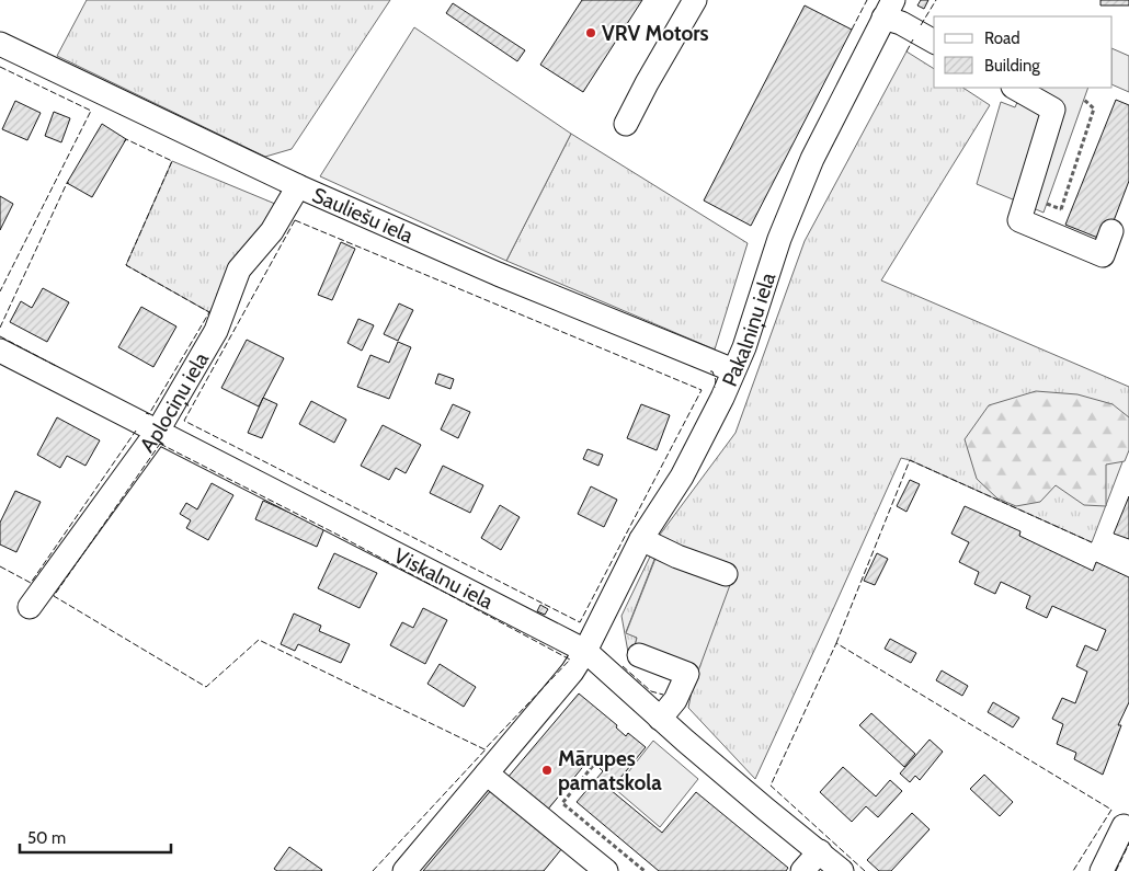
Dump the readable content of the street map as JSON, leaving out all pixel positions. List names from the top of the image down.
{
  "streets": {
    "street": [
      "Sauliešu iela",
      "Pakalniņu iela",
      "Aplociņu iela",
      "Viskalnu iela"
    ]
  },
  "crossings": [
    ["Sauliešu iela", "Pakalniņu iela"],
    ["Sauliešu iela", "Aplociņu iela"],
    ["Pakalniņu iela", "Viskalnu iela"],
    ["Aplociņu iela", "Viskalnu iela"]
  ],
  "places": ["VRV Motors", "Mārupes pamatskola"],
  "legend": ["Road", "Building"],
  "scale_bar": "50 m"
}
